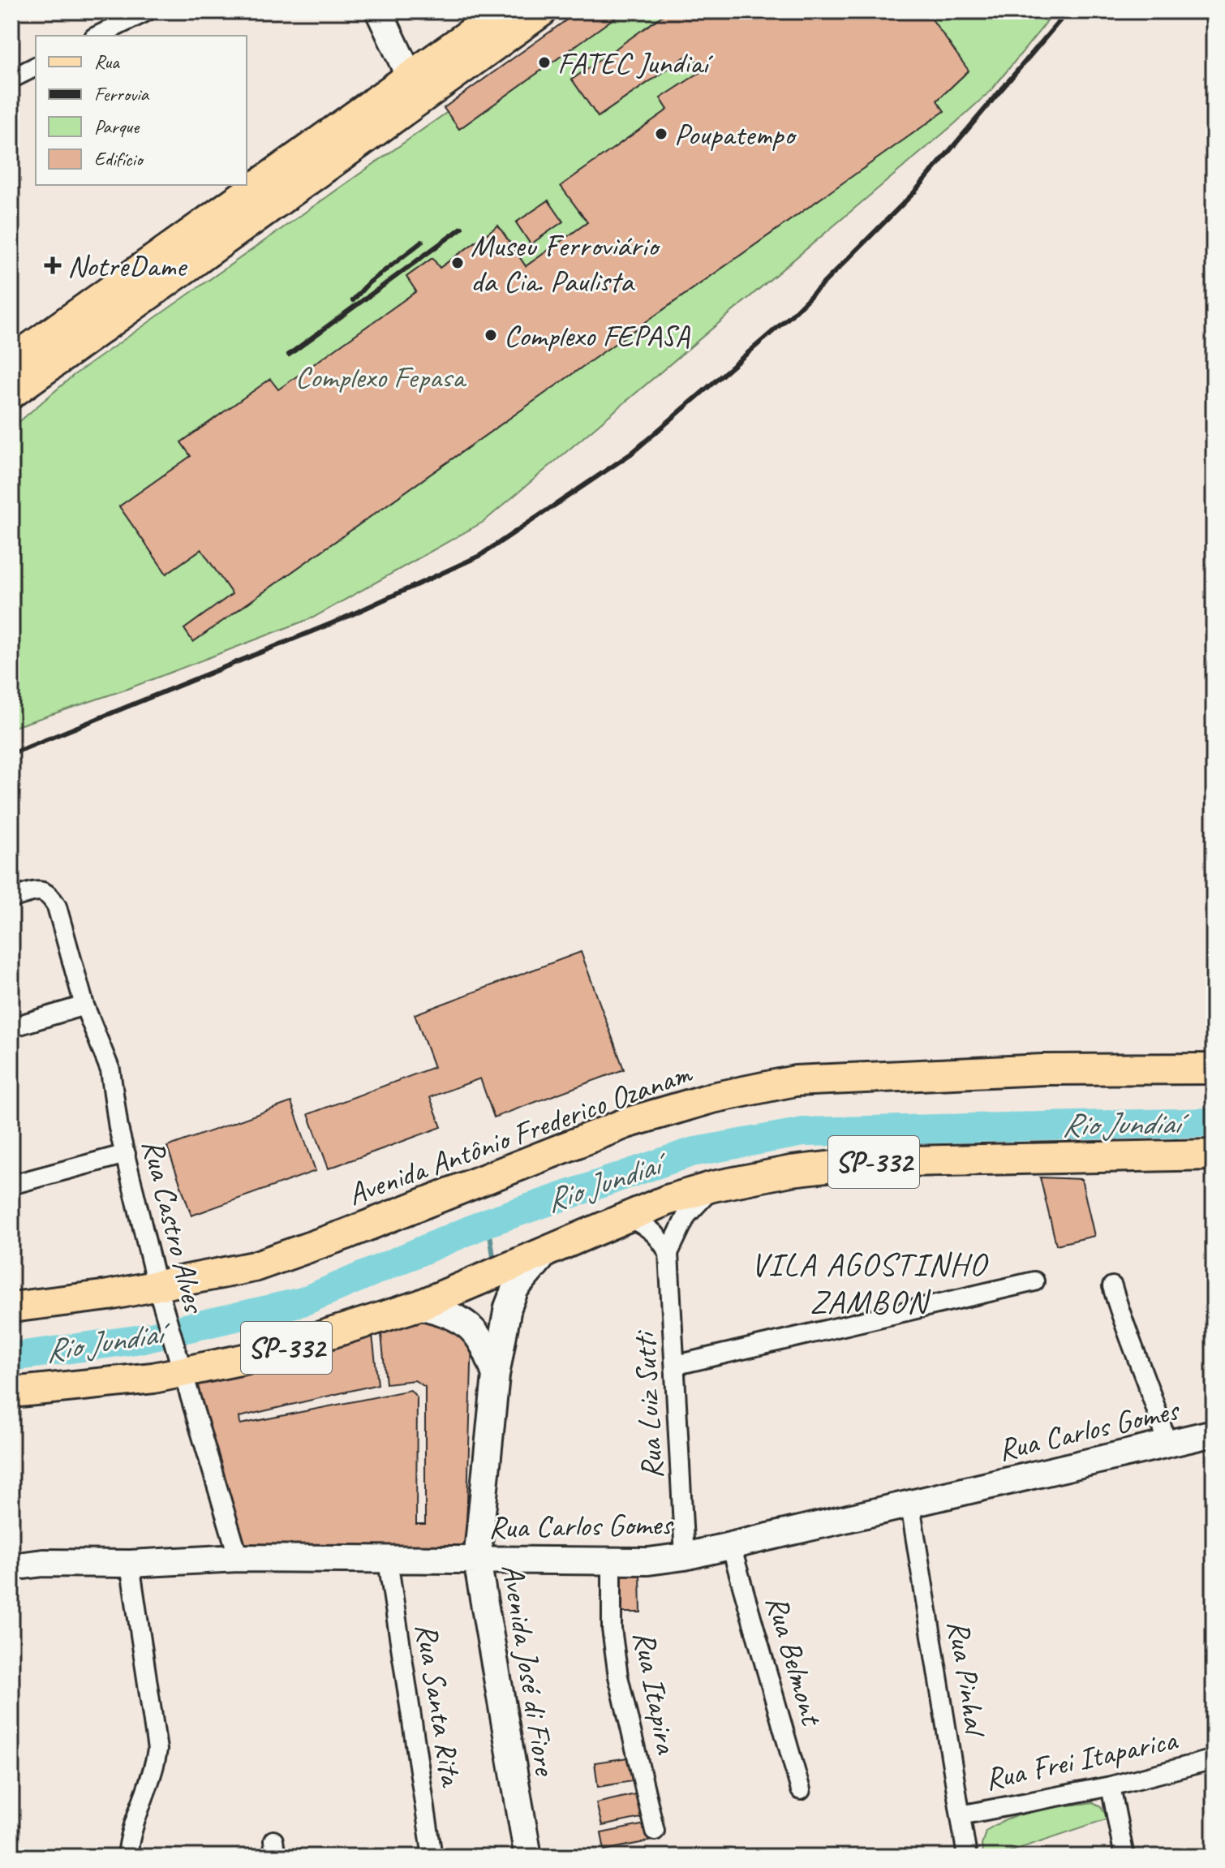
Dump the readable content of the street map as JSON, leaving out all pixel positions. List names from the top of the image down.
{
  "streets": {
    "main road": [
      "Avenida Antônio Frederico Ozanam",
      "SP-332",
      "Rua Carlos Gomes",
      "Avenida José di Fiore"
    ],
    "street": [
      "Rua Castro Alves",
      "Rua Luiz Sutti",
      "Rua Belmont",
      "Rua Pinhal",
      "Rua Itapira",
      "Rua Santa Rita",
      "Rua Frei Itaparica"
    ]
  },
  "crossings": [
    ["Avenida Antônio Frederico Ozanam", "Rua Castro Alves"],
    ["SP-332", "Rua Castro Alves"],
    ["SP-332", "Rua Luiz Sutti"],
    ["SP-332", "Avenida José di Fiore"],
    ["Rua Castro Alves", "Rua Carlos Gomes"],
    ["Rua Luiz Sutti", "Rua Carlos Gomes"],
    ["Rua Carlos Gomes", "Rua Belmont"],
    ["Rua Carlos Gomes", "Avenida José di Fiore"],
    ["Rua Carlos Gomes", "Rua Pinhal"],
    ["Rua Carlos Gomes", "Rua Itapira"],
    ["Rua Carlos Gomes", "Rua Santa Rita"],
    ["Rua Pinhal", "Rua Frei Itaparica"]
  ],
  "districts": ["VILA AGOSTINHO ZAMBON"],
  "water": ["Rio Jundiaí"],
  "parks": ["Complexo Fepasa"],
  "places": {
    "other": [
      "FATEC Jundiaí",
      "Poupatempo",
      "Museu Ferroviário da Cia. Paulista",
      "Complexo FEPASA"
    ],
    "health": ["NotreDame"]
  },
  "legend": [
    "Rua",
    "Ferrovia",
    "Parque",
    "Edifício"
  ]
}
